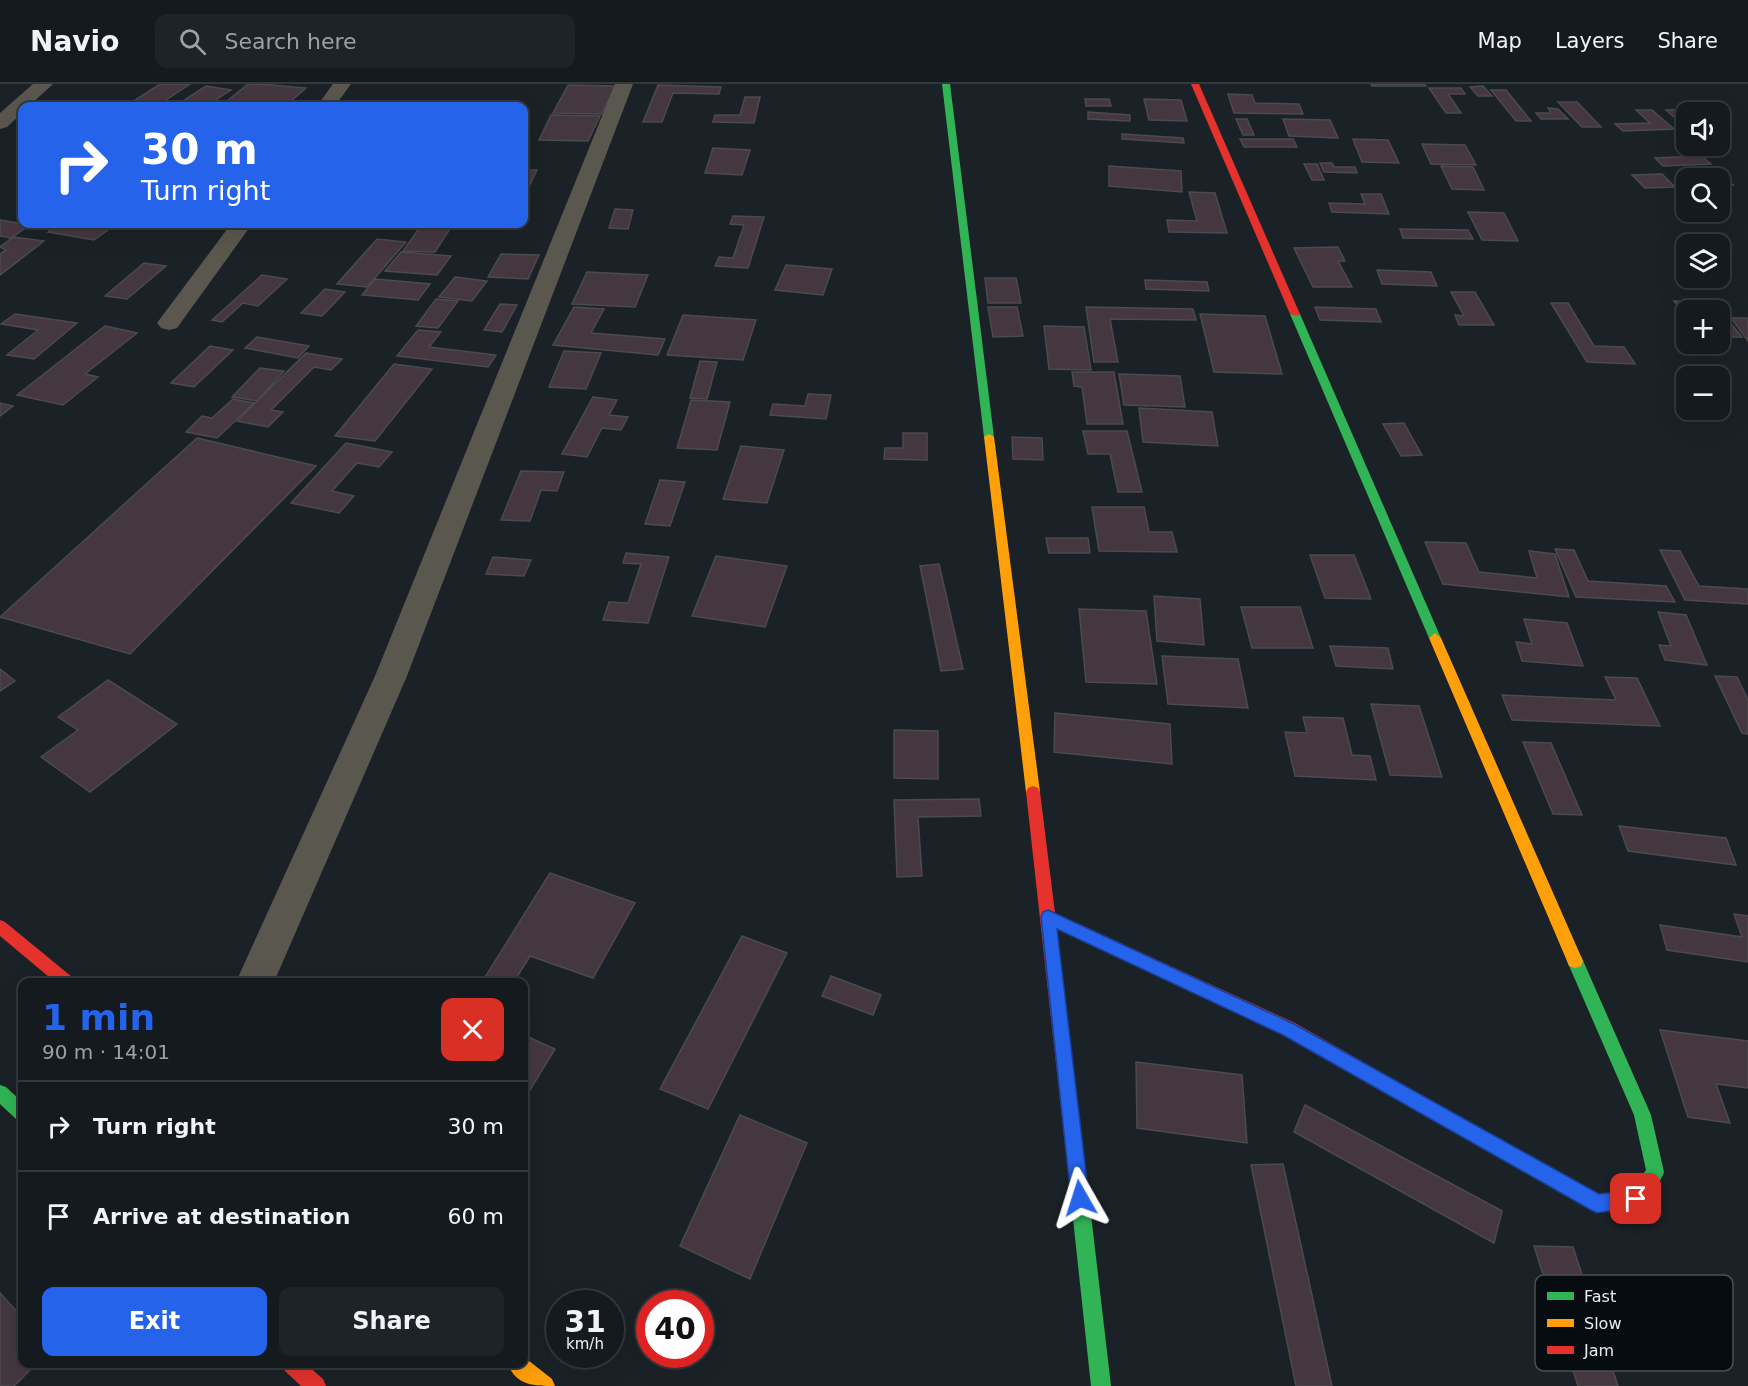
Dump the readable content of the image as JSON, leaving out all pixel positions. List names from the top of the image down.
{
  "legend": ["Fast", "Slow", "Jam"],
  "page": {
    "header": "Navio",
    "search": "Search here",
    "nav": ["Map", "Layers", "Share"],
    "map_buttons": ["+", "−"],
    "turn": ["30 m", "Turn right"],
    "heading": ["1 min", "90 m · 14:01"],
    "list": [
      {
        "name": "Turn right",
        "value": "30 m"
      },
      {
        "name": "Arrive at destination",
        "value": "60 m"
      }
    ],
    "buttons": ["Exit", "Share"],
    "speed": "31 km/h",
    "limit": "40"
  }
}
